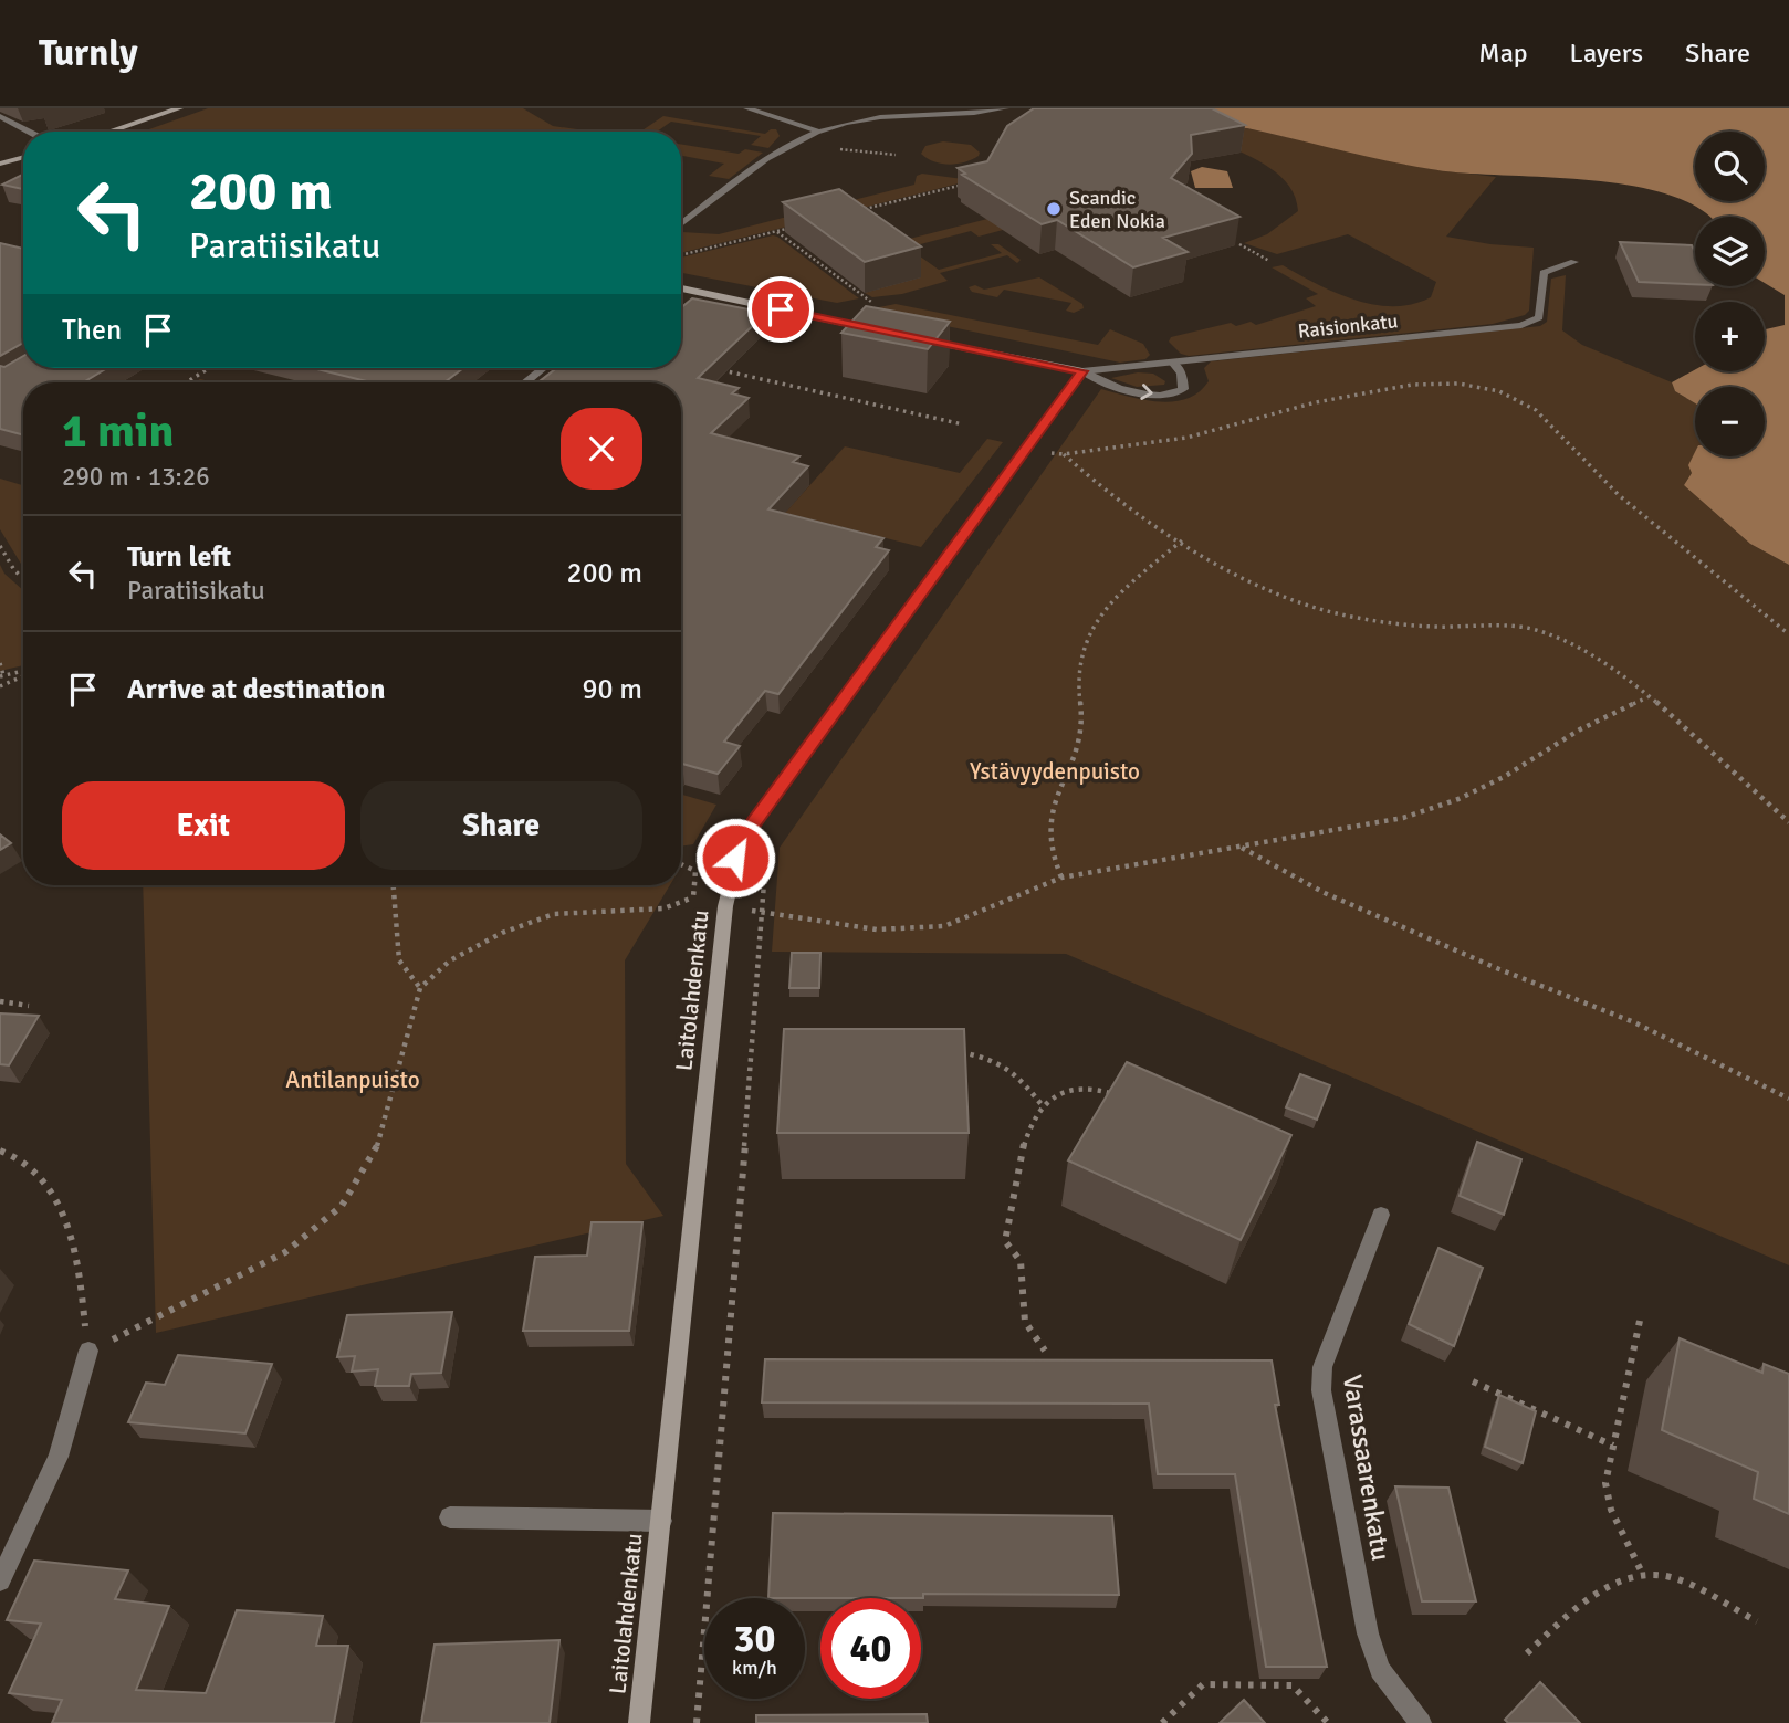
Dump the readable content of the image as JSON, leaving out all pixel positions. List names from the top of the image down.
{
  "streets": {
    "street": ["Raisionkatu", "Laitolahdenkatu", "Varassaarenkatu"]
  },
  "crossings": [
    ["Raisionkatu", "Laitolahdenkatu"]
  ],
  "parks": ["Ystävyydenpuisto", "Antilanpuisto"],
  "places": ["Scandic Eden Nokia"],
  "page": {
    "header": "Turnly",
    "nav": ["Map", "Layers", "Share"],
    "map_buttons": ["+", "−"],
    "turn": ["200 m", "Paratiisikatu"],
    "then": "Then",
    "heading": ["1 min", "290 m · 13:26"],
    "list": [
      {
        "name": "Turn left",
        "note": "Paratiisikatu",
        "value": "200 m"
      },
      {
        "name": "Arrive at destination",
        "value": "90 m"
      }
    ],
    "buttons": ["Exit", "Share"],
    "speed": "30 km/h",
    "limit": "40"
  }
}
